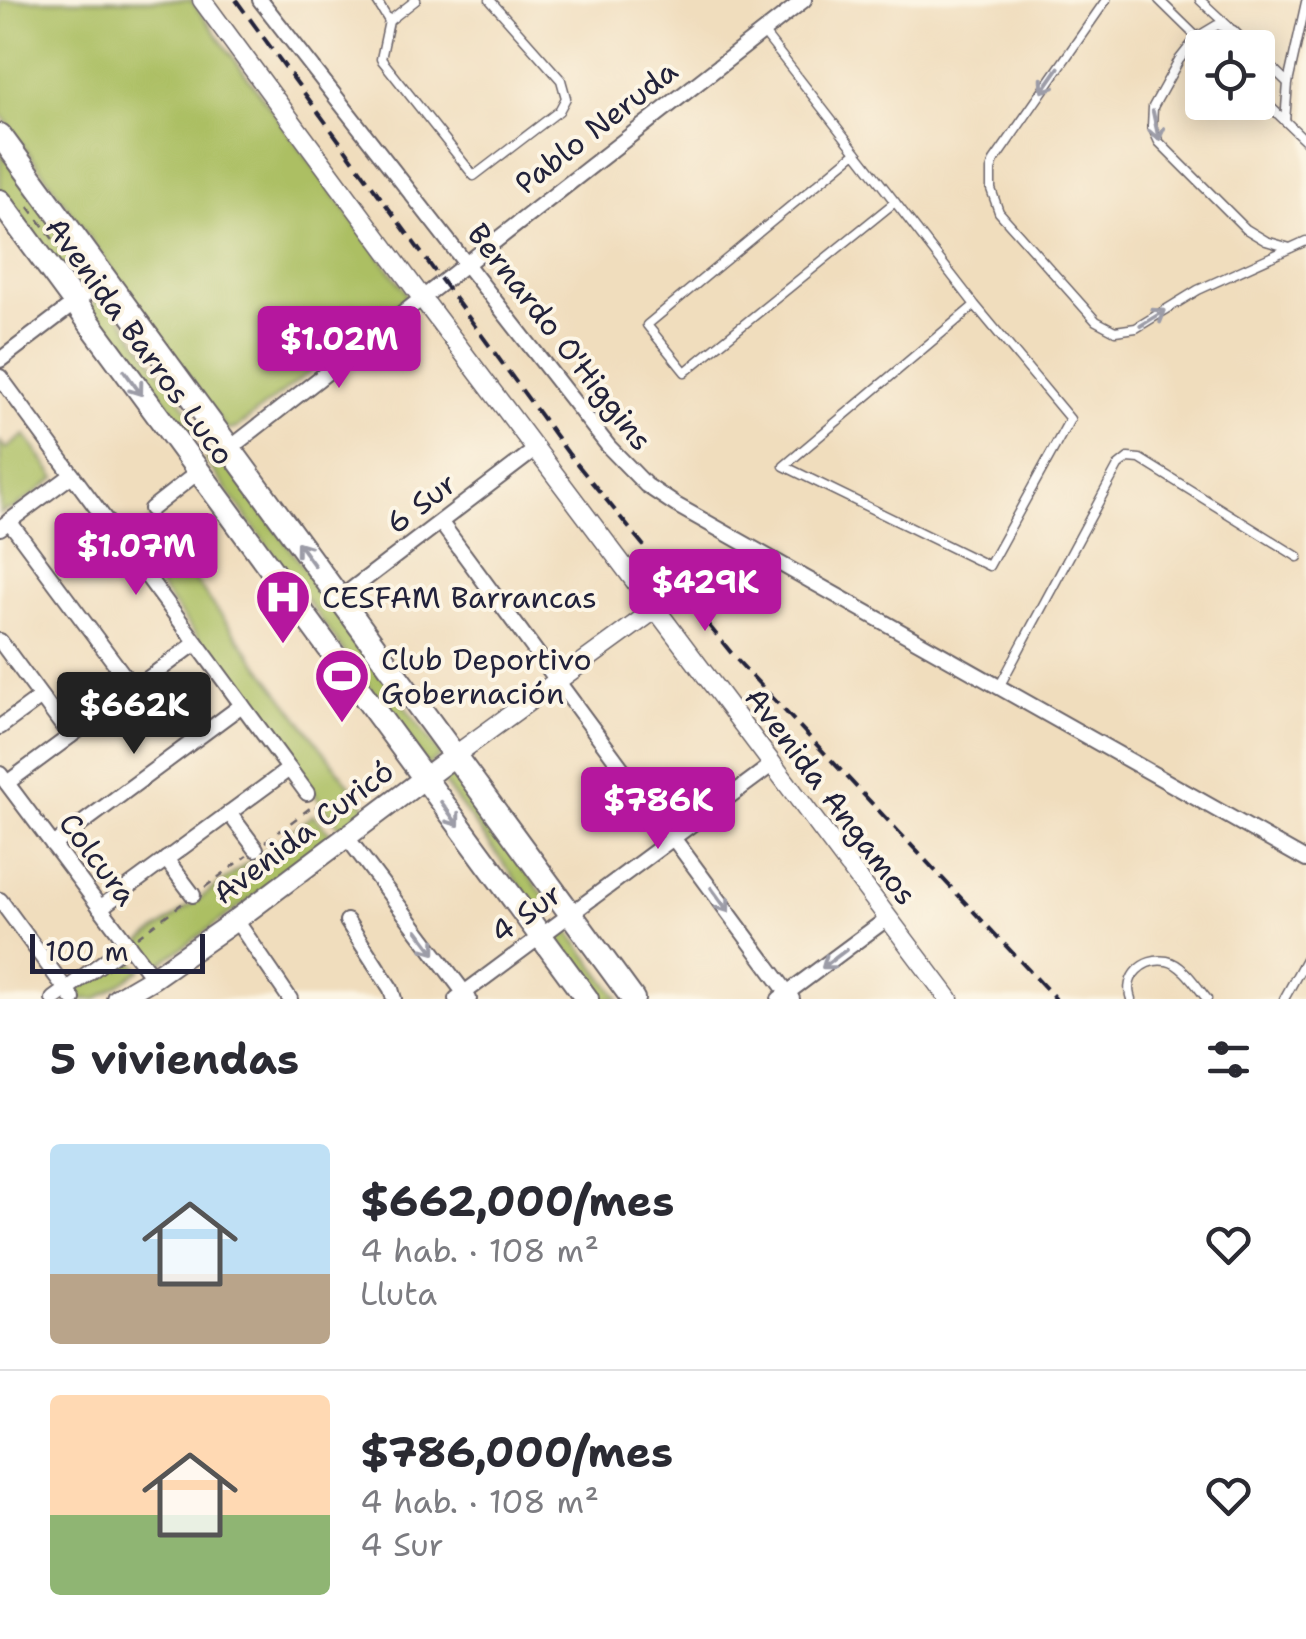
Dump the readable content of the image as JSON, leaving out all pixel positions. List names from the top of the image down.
{
  "streets": {
    "main road": ["Avenida Barros Luco", "Avenida Curicó"],
    "street": [
      "Pablo Neruda",
      "Bernardo O'Higgins",
      "6 Sur",
      "Avenida Angamos",
      "Colcura",
      "4 Sur"
    ]
  },
  "crossings": [
    ["Pablo Neruda", "Bernardo O'Higgins"],
    ["Pablo Neruda", "Avenida Barros Luco"],
    ["Pablo Neruda", "Avenida Angamos"],
    ["Avenida Barros Luco", "6 Sur"],
    ["Avenida Barros Luco", "Avenida Curicó"],
    ["Avenida Barros Luco", "4 Sur"],
    ["6 Sur", "Avenida Angamos"],
    ["Avenida Angamos", "4 Sur"],
    ["Avenida Curicó", "Colcura"]
  ],
  "places": {
    "hospital": ["CESFAM Barrancas"],
    "sports": ["Club Deportivo Gobernación"]
  },
  "scale_bar": "100 m",
  "page": {
    "price": [
      "$1.02M",
      "$1.07M",
      "$429K",
      "$662K",
      "$786K"
    ],
    "scale": "100 m",
    "heading": "5 viviendas",
    "list": [
      {
        "name": "$662,000/mes",
        "note": "4 hab. · 108 m² · Lluta"
      },
      {
        "name": "$786,000/mes",
        "note": "4 hab. · 108 m² · 4 Sur"
      }
    ]
  }
}
